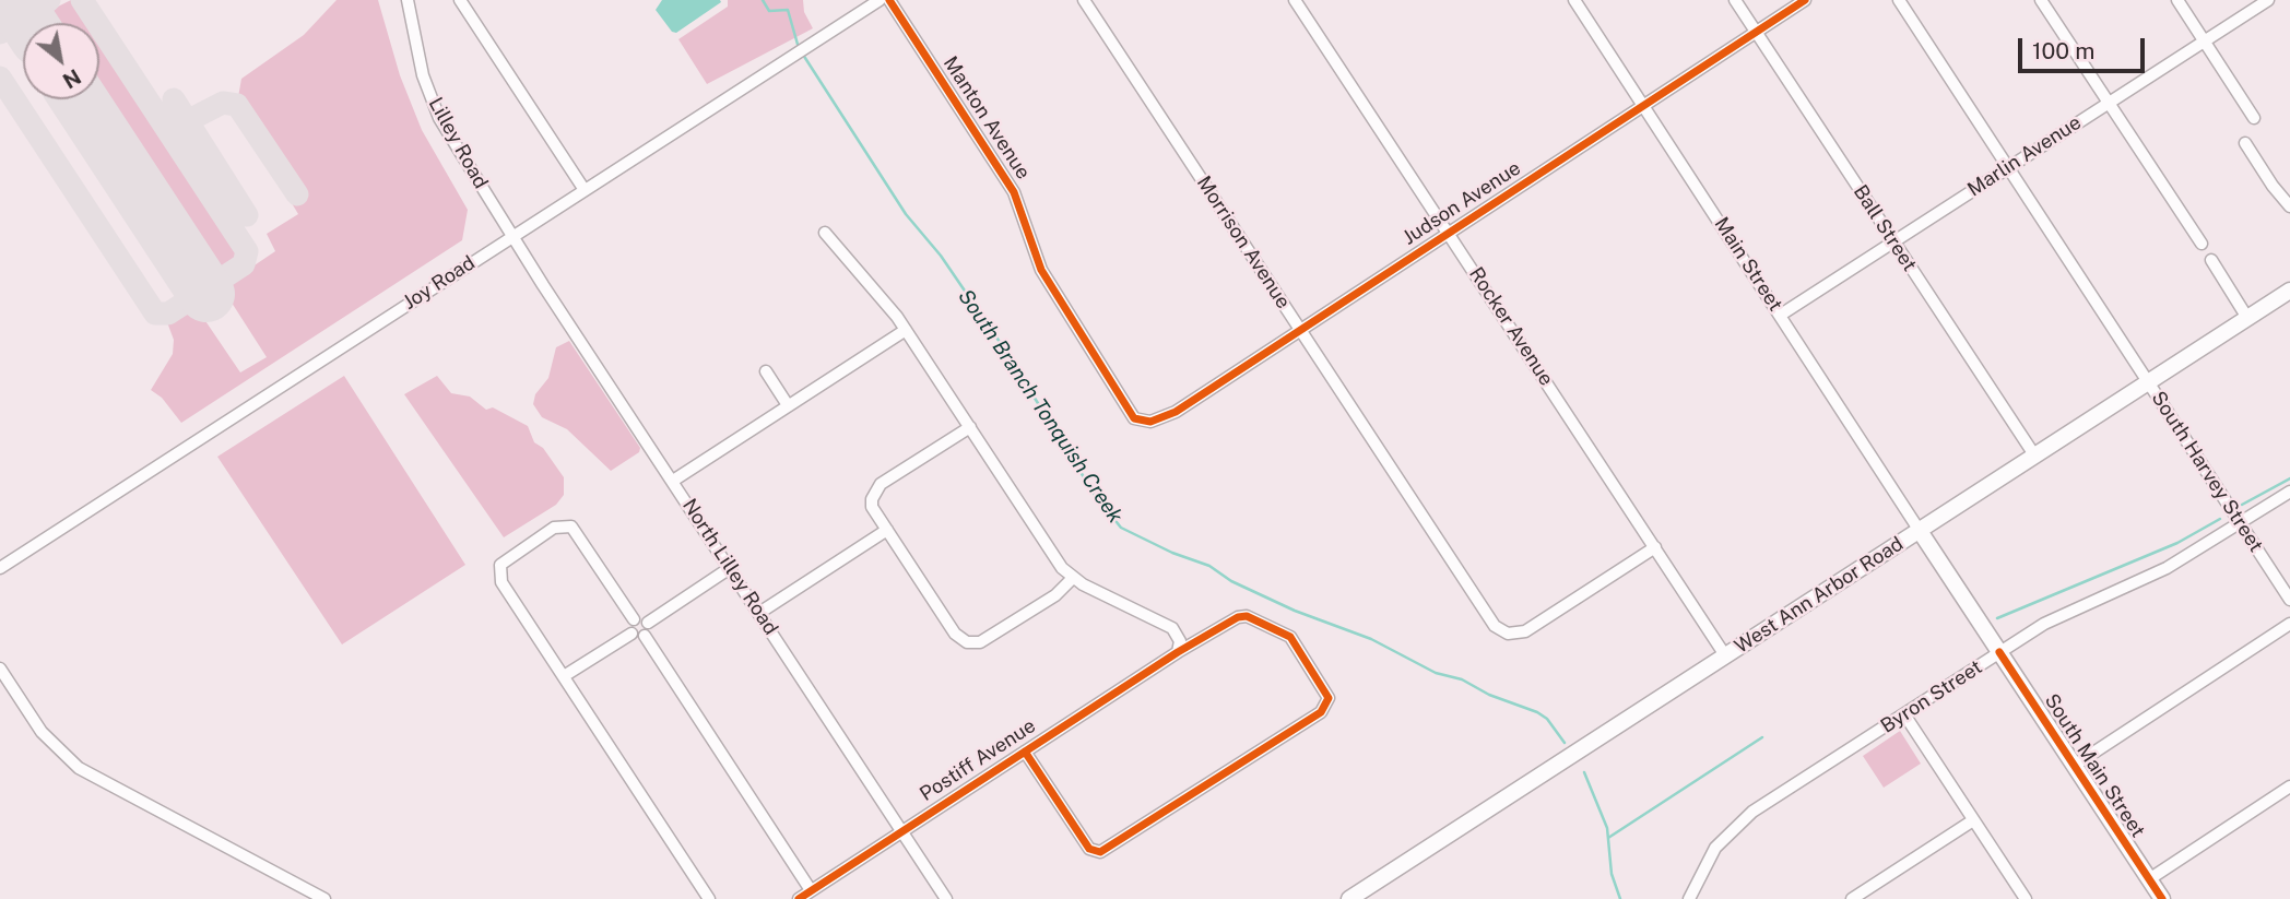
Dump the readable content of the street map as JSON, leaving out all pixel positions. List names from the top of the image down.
{
  "streets": {
    "main road": ["West Ann Arbor Road", "South Main Street"],
    "street": [
      "Manton Avenue",
      "Lilley Road",
      "Marlin Avenue",
      "Judson Avenue",
      "Ball Street",
      "Morrison Avenue",
      "Main Street",
      "Joy Road",
      "Rocker Avenue",
      "South Harvey Street",
      "North Lilley Road",
      "Byron Street",
      "Postiff Avenue"
    ]
  },
  "crossings": [
    ["Manton Avenue", "Judson Avenue"],
    ["Lilley Road", "Joy Road"],
    ["Lilley Road", "North Lilley Road"],
    ["Marlin Avenue", "Ball Street"],
    ["Marlin Avenue", "Main Street"],
    ["Marlin Avenue", "South Harvey Street"],
    ["Judson Avenue", "Ball Street"],
    ["Judson Avenue", "Morrison Avenue"],
    ["Judson Avenue", "Main Street"],
    ["Judson Avenue", "Rocker Avenue"],
    ["Ball Street", "West Ann Arbor Road"],
    ["Morrison Avenue", "Rocker Avenue"],
    ["Main Street", "West Ann Arbor Road"],
    ["Main Street", "South Main Street"],
    ["Joy Road", "North Lilley Road"],
    ["Rocker Avenue", "West Ann Arbor Road"],
    ["South Harvey Street", "West Ann Arbor Road"],
    ["South Harvey Street", "Byron Street"],
    ["North Lilley Road", "Postiff Avenue"],
    ["West Ann Arbor Road", "South Main Street"],
    ["Byron Street", "South Main Street"]
  ],
  "water": ["South Branch Tonquish Creek"],
  "scale_bar": "100 m",
  "north": "bottom right"
}
